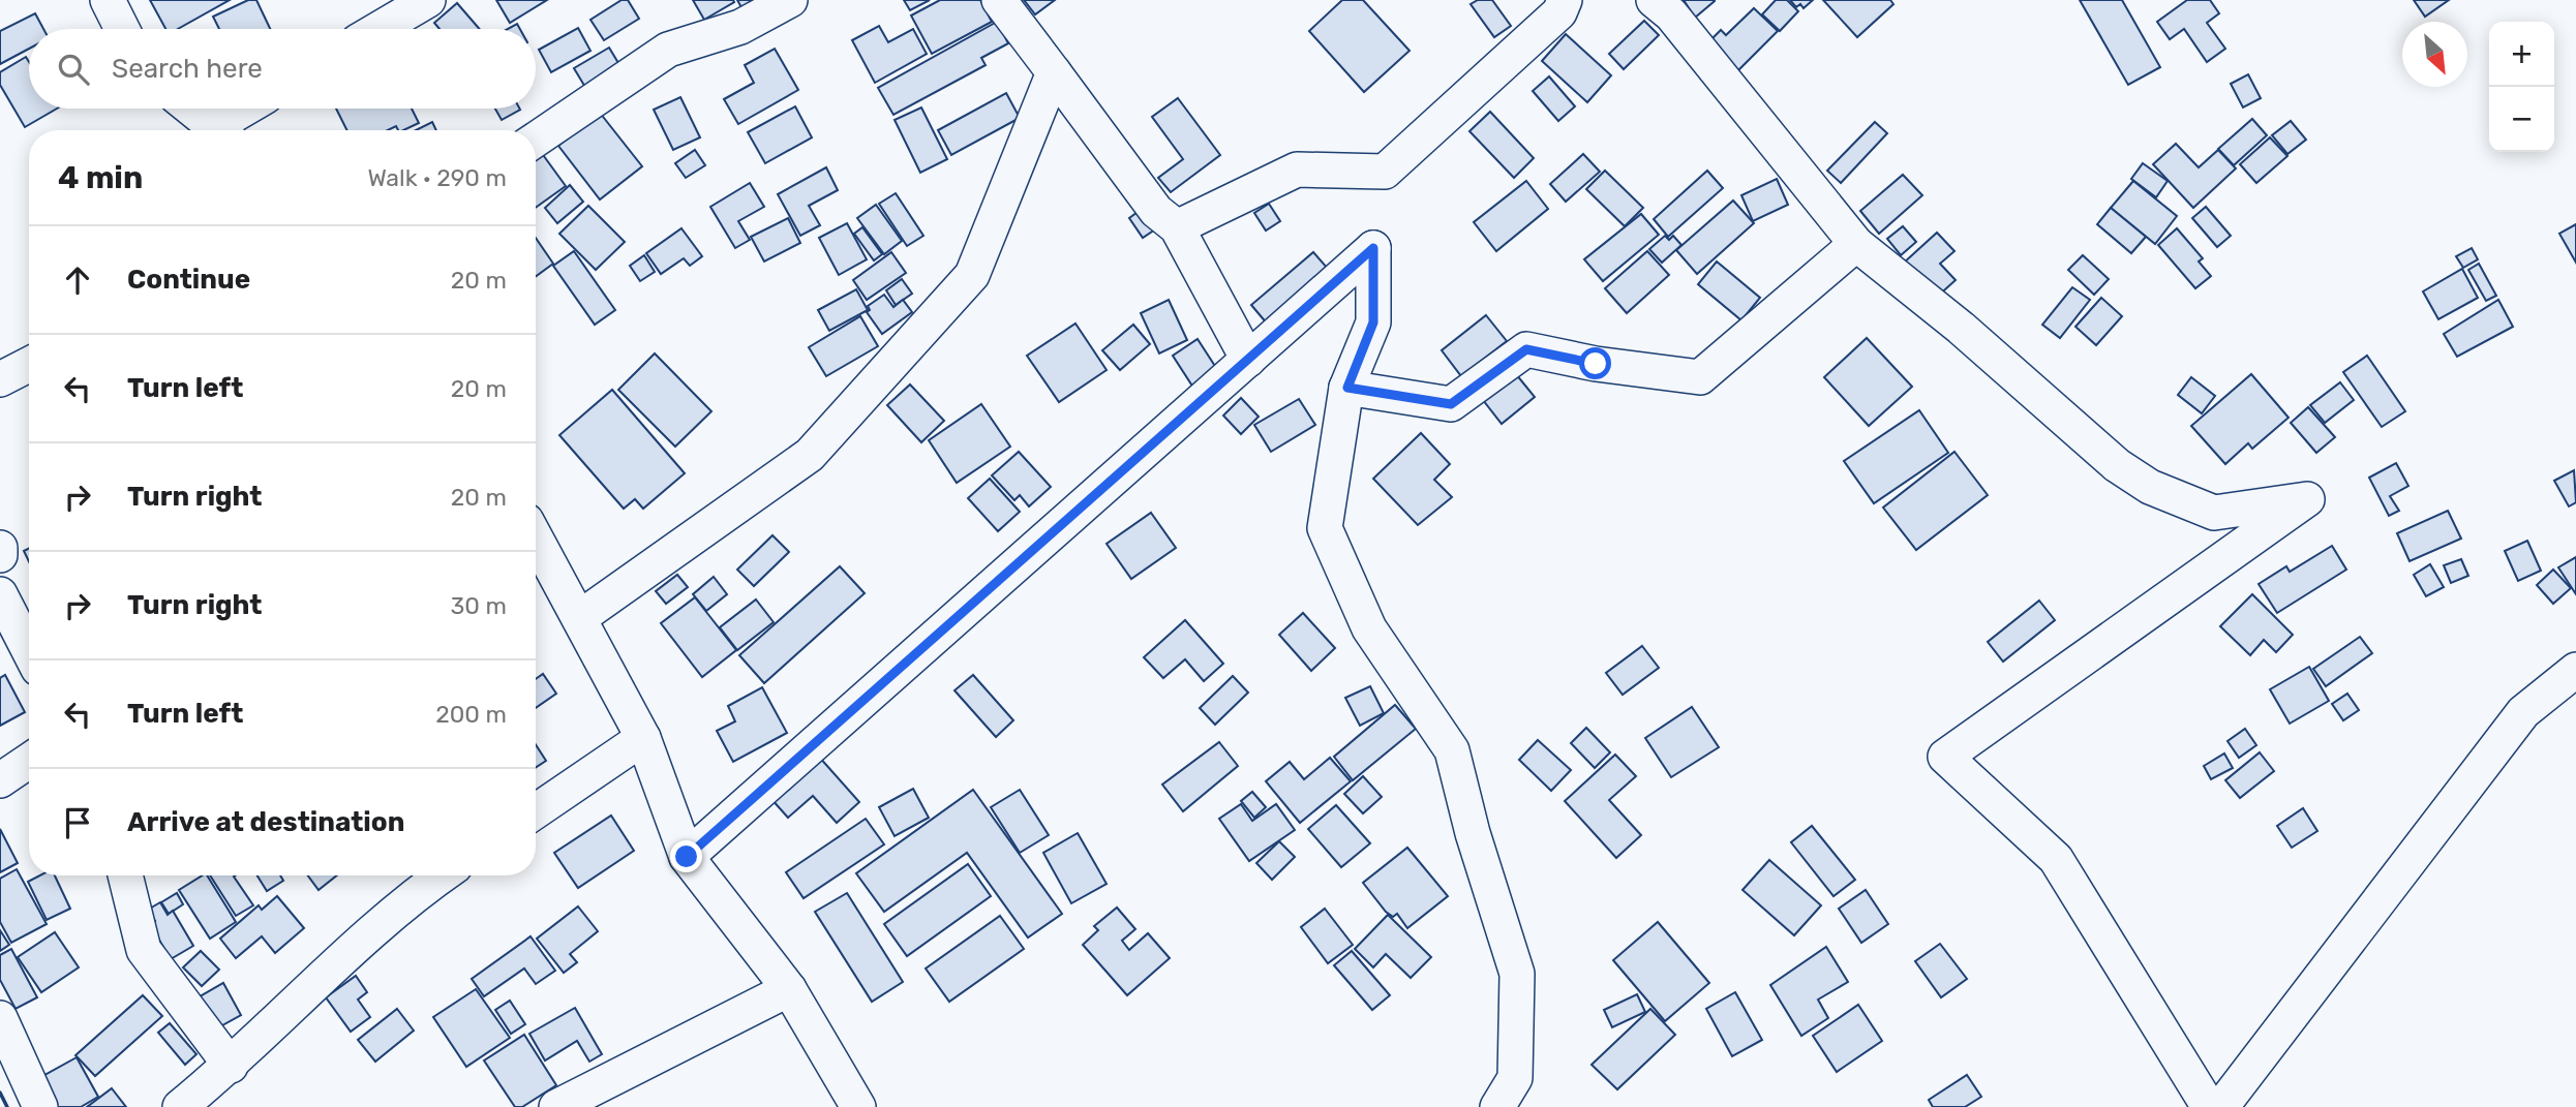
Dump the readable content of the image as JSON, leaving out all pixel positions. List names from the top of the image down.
{
  "north": "bottom right",
  "page": {
    "map_buttons": ["+", "−"],
    "search": "Search here",
    "heading": ["4 min", "Walk · 290 m"],
    "list": [
      ["Continue", "20 m"],
      ["Turn left", "20 m"],
      ["Turn right", "20 m"],
      ["Turn right", "30 m"],
      ["Turn left", "200 m"],
      "Arrive at destination"
    ]
  }
}
